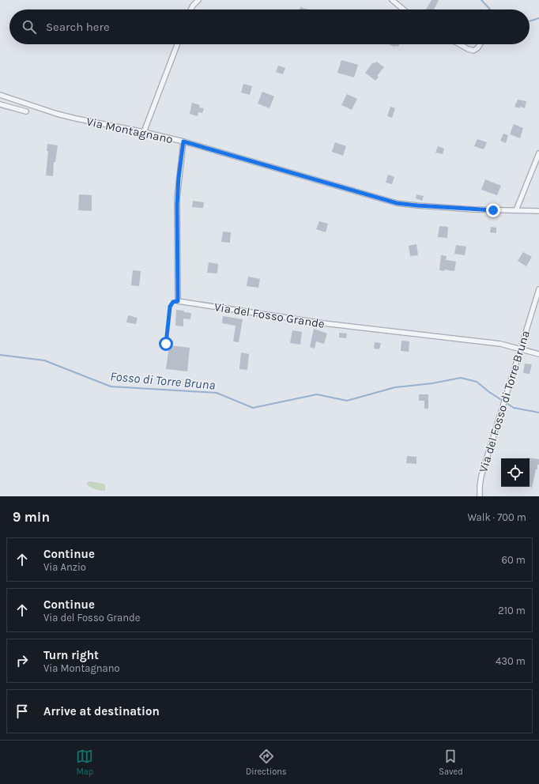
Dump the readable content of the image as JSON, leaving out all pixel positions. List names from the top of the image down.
{
  "streets": {
    "street": ["Via Montagnano", "Via del Fosso Grande", "Via del Fosso di Torre Bruna"]
  },
  "crossings": [
    ["Via del Fosso Grande", "Via del Fosso di Torre Bruna"]
  ],
  "water": ["Fosso di Torre Bruna"],
  "page": {
    "search": "Search here",
    "heading": ["9 min", "Walk · 700 m"],
    "list": [
      ["Continue", "Via Anzio", "60 m"],
      ["Continue", "Via del Fosso Grande", "210 m"],
      ["Turn right", "Via Montagnano", "430 m"],
      "Arrive at destination"
    ],
    "nav": ["Map", "Directions", "Saved"]
  }
}
